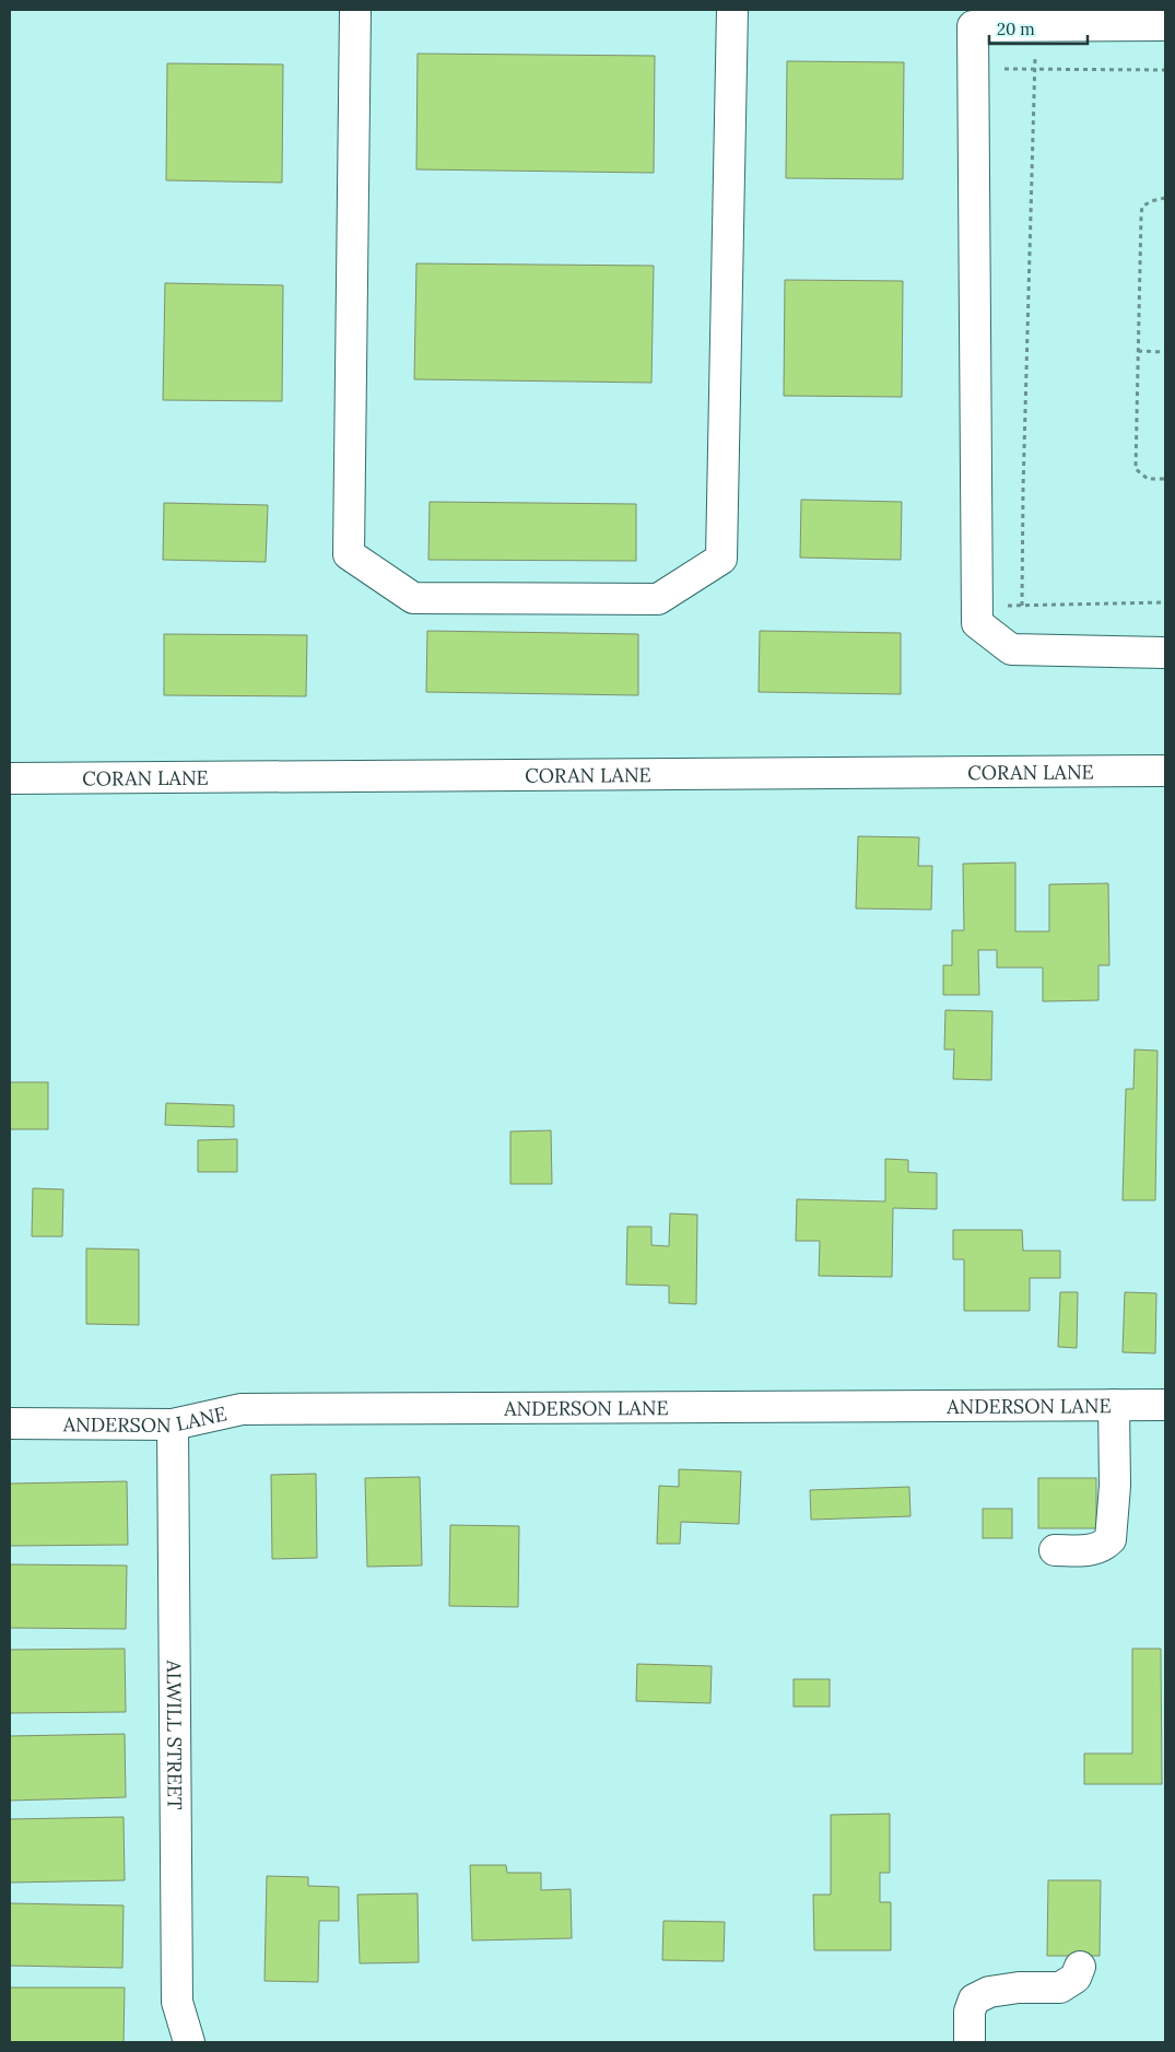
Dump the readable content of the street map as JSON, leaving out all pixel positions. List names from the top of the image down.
{
  "streets": {
    "street": ["CORAN LANE", "ANDERSON LANE", "ALWILL STREET"]
  },
  "crossings": [
    ["ANDERSON LANE", "ALWILL STREET"]
  ],
  "scale_bar": "20 m"
}
